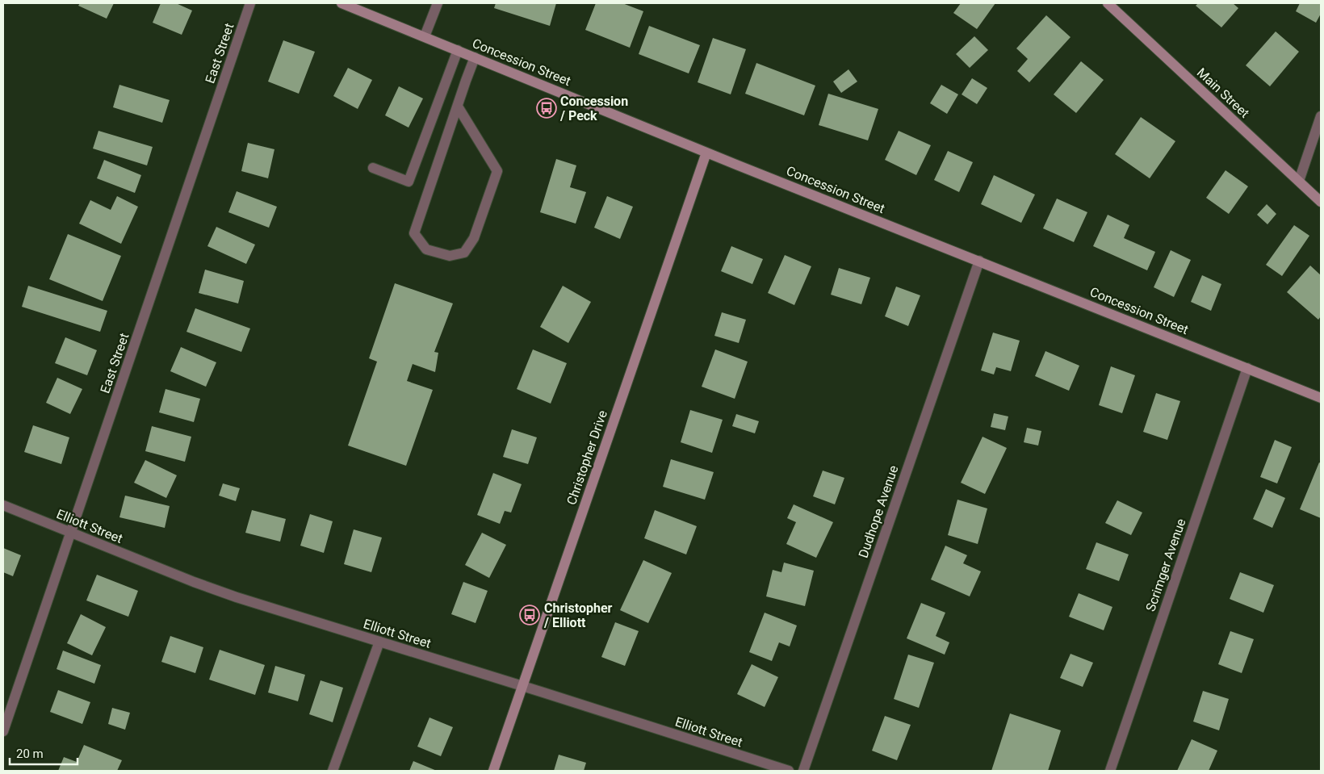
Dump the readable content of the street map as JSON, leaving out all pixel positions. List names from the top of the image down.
{
  "streets": {
    "main road": ["Concession Street", "Main Street", "Christopher Drive"],
    "street": [
      "East Street",
      "Dudhope Avenue",
      "Elliott Street",
      "Scrimger Avenue"
    ]
  },
  "crossings": [
    ["East Street", "Elliott Street"],
    ["Concession Street", "Christopher Drive"],
    ["Concession Street", "Dudhope Avenue"],
    ["Concession Street", "Scrimger Avenue"],
    ["Christopher Drive", "Elliott Street"]
  ],
  "places": {
    "bus stop": ["Concession / Peck", "Christopher / Elliott"]
  },
  "scale_bar": "20 m"
}
